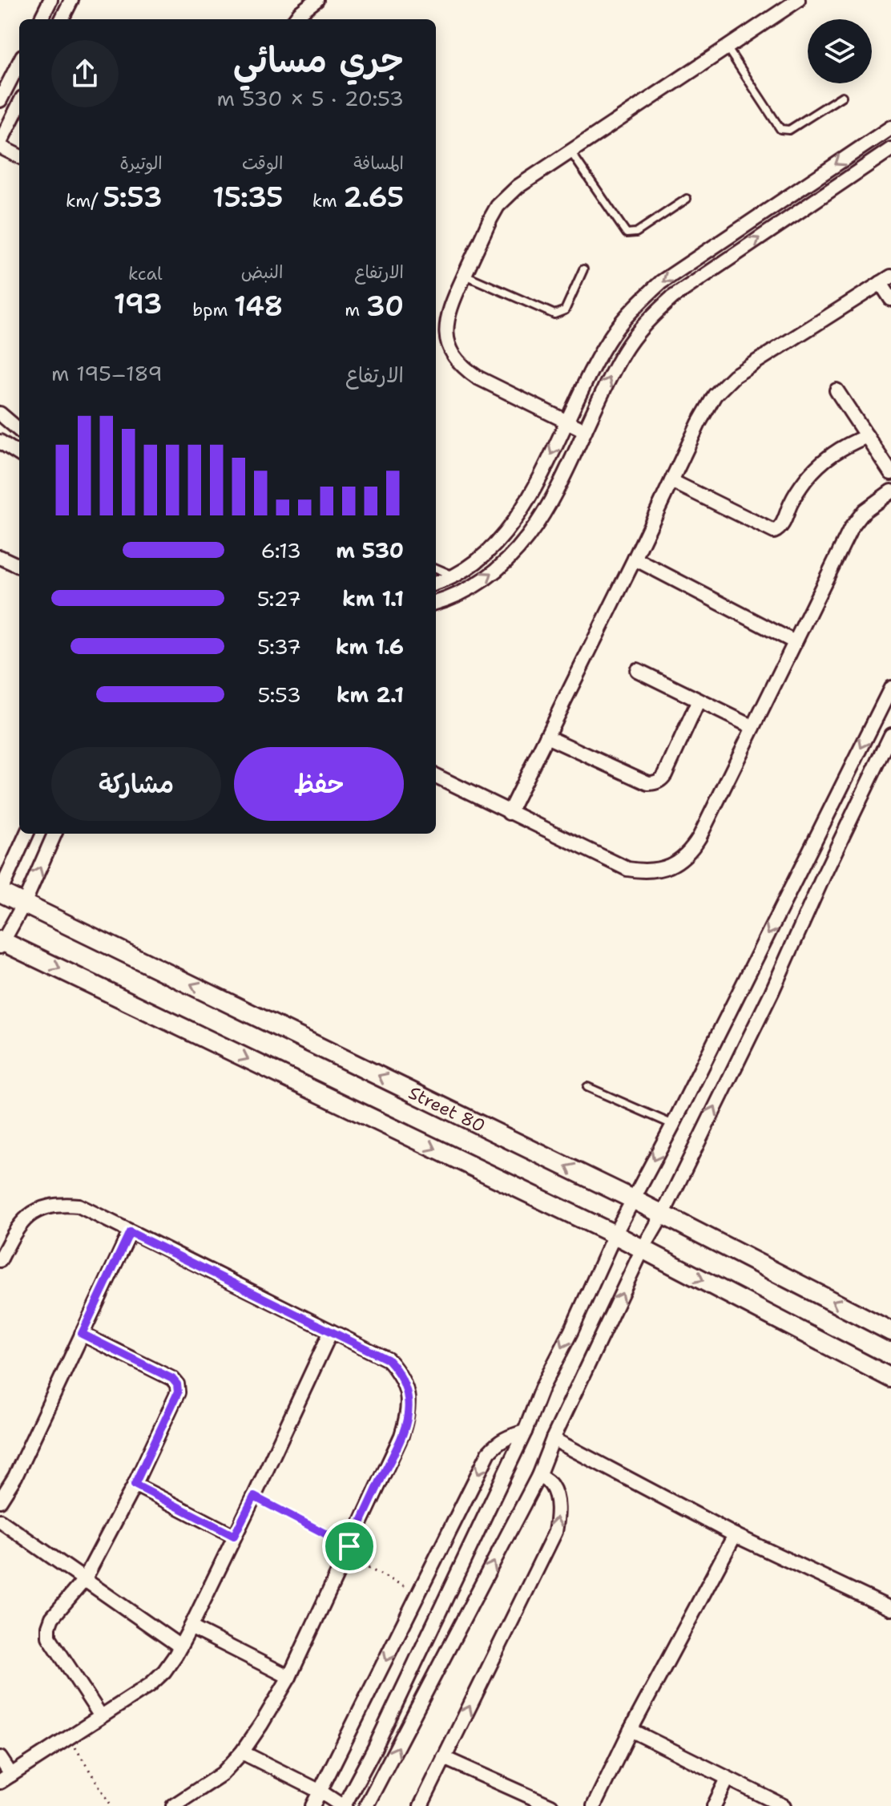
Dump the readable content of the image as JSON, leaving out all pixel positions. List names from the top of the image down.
{
  "streets": {
    "street": ["Street 80"]
  },
  "page": {
    "heading": ["جري مسائي", "20:53 · 5 × 530 m"],
    "stats": [
      ["المسافة", "2.65 km"],
      ["الوقت", "15:35"],
      ["الوتيرة", "5:53 /km"],
      ["الارتفاع", "30 m"],
      ["النبض", "148 bpm"],
      ["kcal", "193"]
    ],
    "chart": ["الارتفاع", "189–195 m"],
    "list": [
      {
        "name": "530 m",
        "note": "6:13"
      },
      {
        "name": "1.1 km",
        "note": "5:27"
      },
      {
        "name": "1.6 km",
        "note": "5:37"
      },
      {
        "name": "2.1 km",
        "note": "5:53"
      }
    ],
    "buttons": ["حفظ", "مشاركة"]
  }
}
